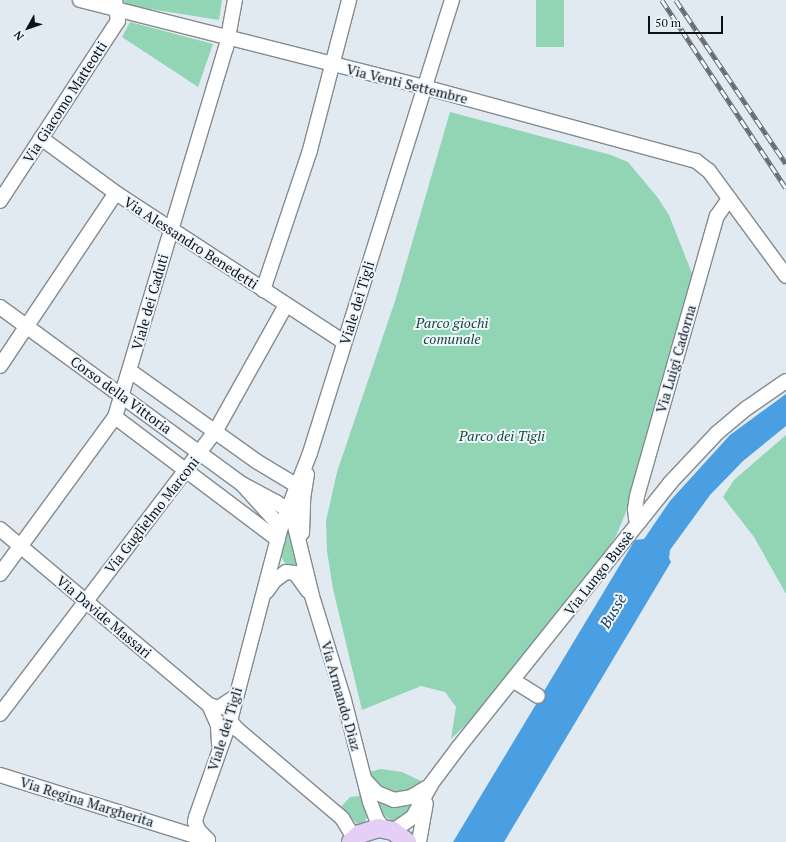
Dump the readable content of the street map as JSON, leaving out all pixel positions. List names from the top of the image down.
{
  "streets": {
    "street": [
      "Via Venti Settembre",
      "Via Giacomo Matteotti",
      "Via Alessandro Benedetti",
      "Viale dei Caduti",
      "Viale dei Tigli",
      "Via Luigi Cadorna",
      "Corso della Vittoria",
      "Via Guglielmo Marconi",
      "Via Lungo Bussè",
      "Via Davide Massari",
      "Via Armando Diaz",
      "Via Regina Margherita"
    ]
  },
  "crossings": [
    ["Via Venti Settembre", "Via Giacomo Matteotti"],
    ["Via Venti Settembre", "Viale dei Caduti"],
    ["Via Venti Settembre", "Viale dei Tigli"],
    ["Via Venti Settembre", "Via Luigi Cadorna"],
    ["Via Giacomo Matteotti", "Via Alessandro Benedetti"],
    ["Via Alessandro Benedetti", "Viale dei Caduti"],
    ["Via Alessandro Benedetti", "Viale dei Tigli"],
    ["Via Alessandro Benedetti", "Via Guglielmo Marconi"],
    ["Viale dei Caduti", "Corso della Vittoria"],
    ["Viale dei Caduti", "Via Davide Massari"],
    ["Viale dei Tigli", "Corso della Vittoria"],
    ["Viale dei Tigli", "Via Davide Massari"],
    ["Viale dei Tigli", "Via Armando Diaz"],
    ["Via Luigi Cadorna", "Via Lungo Bussè"],
    ["Corso della Vittoria", "Via Guglielmo Marconi"],
    ["Corso della Vittoria", "Via Armando Diaz"],
    ["Via Guglielmo Marconi", "Via Davide Massari"],
    ["Via Lungo Bussè", "Via Armando Diaz"]
  ],
  "water": ["Bussè"],
  "parks": ["Parco giochi comunale", "Parco dei Tigli"],
  "scale_bar": "50 m",
  "north": "bottom left"
}
